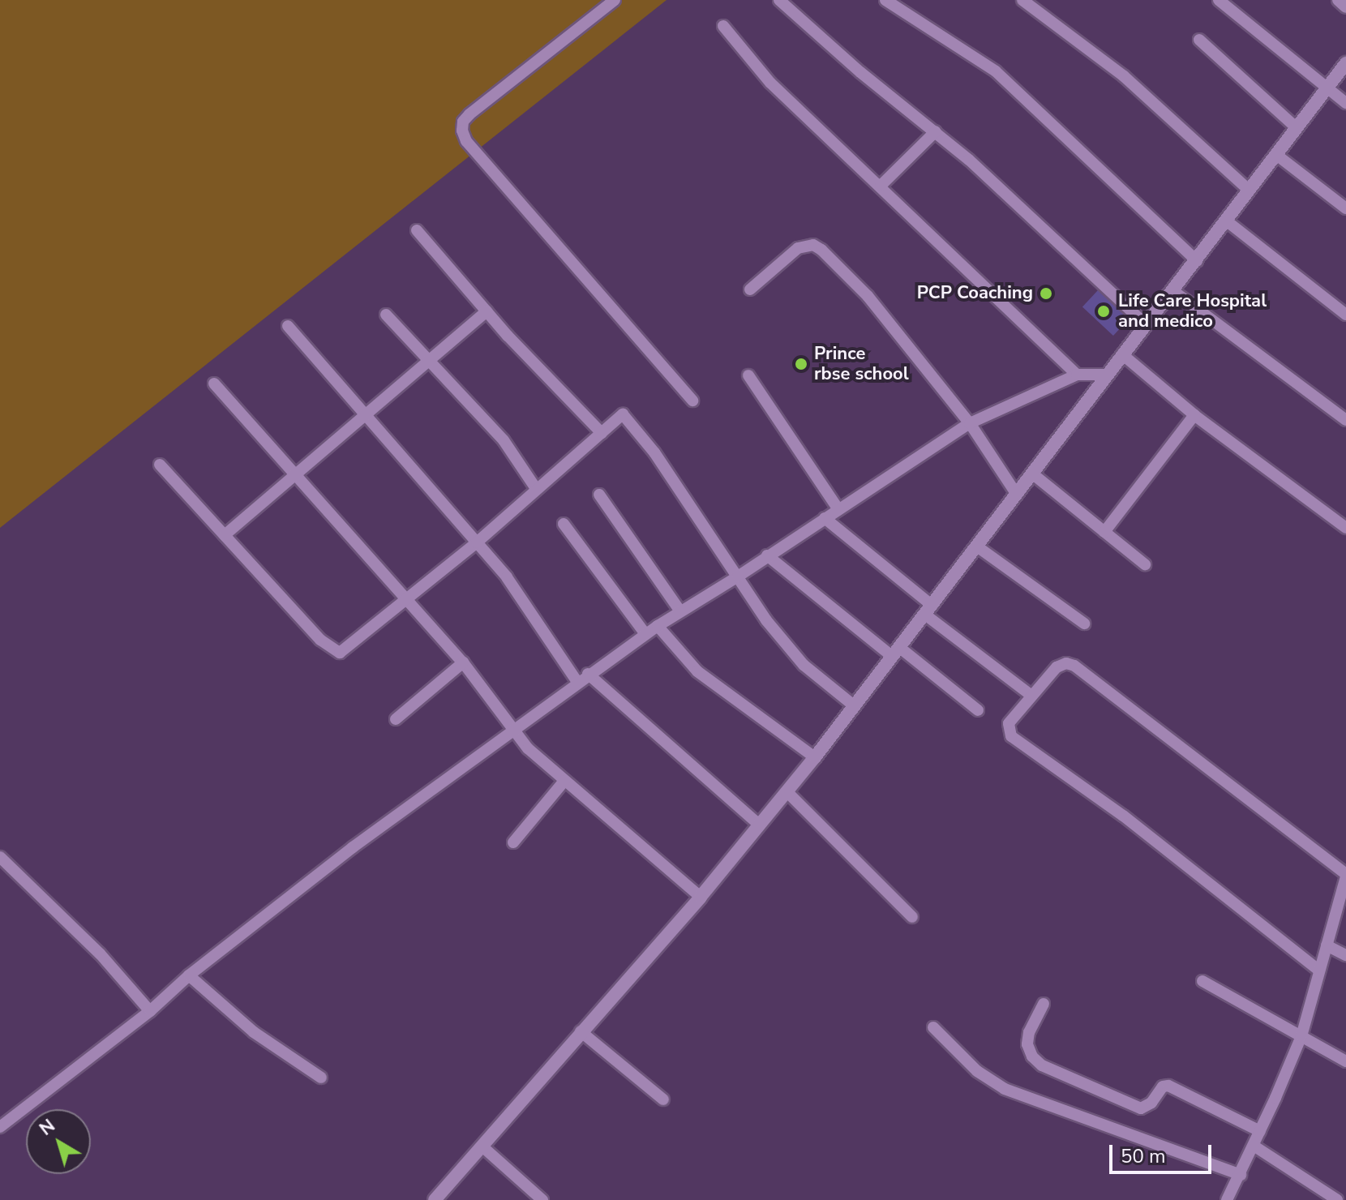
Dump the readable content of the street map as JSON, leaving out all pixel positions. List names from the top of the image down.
{
  "places": ["PCP Coaching", "Life Care Hospital and medico", "Prince rbse school"],
  "scale_bar": "50 m",
  "north": "top left"
}
